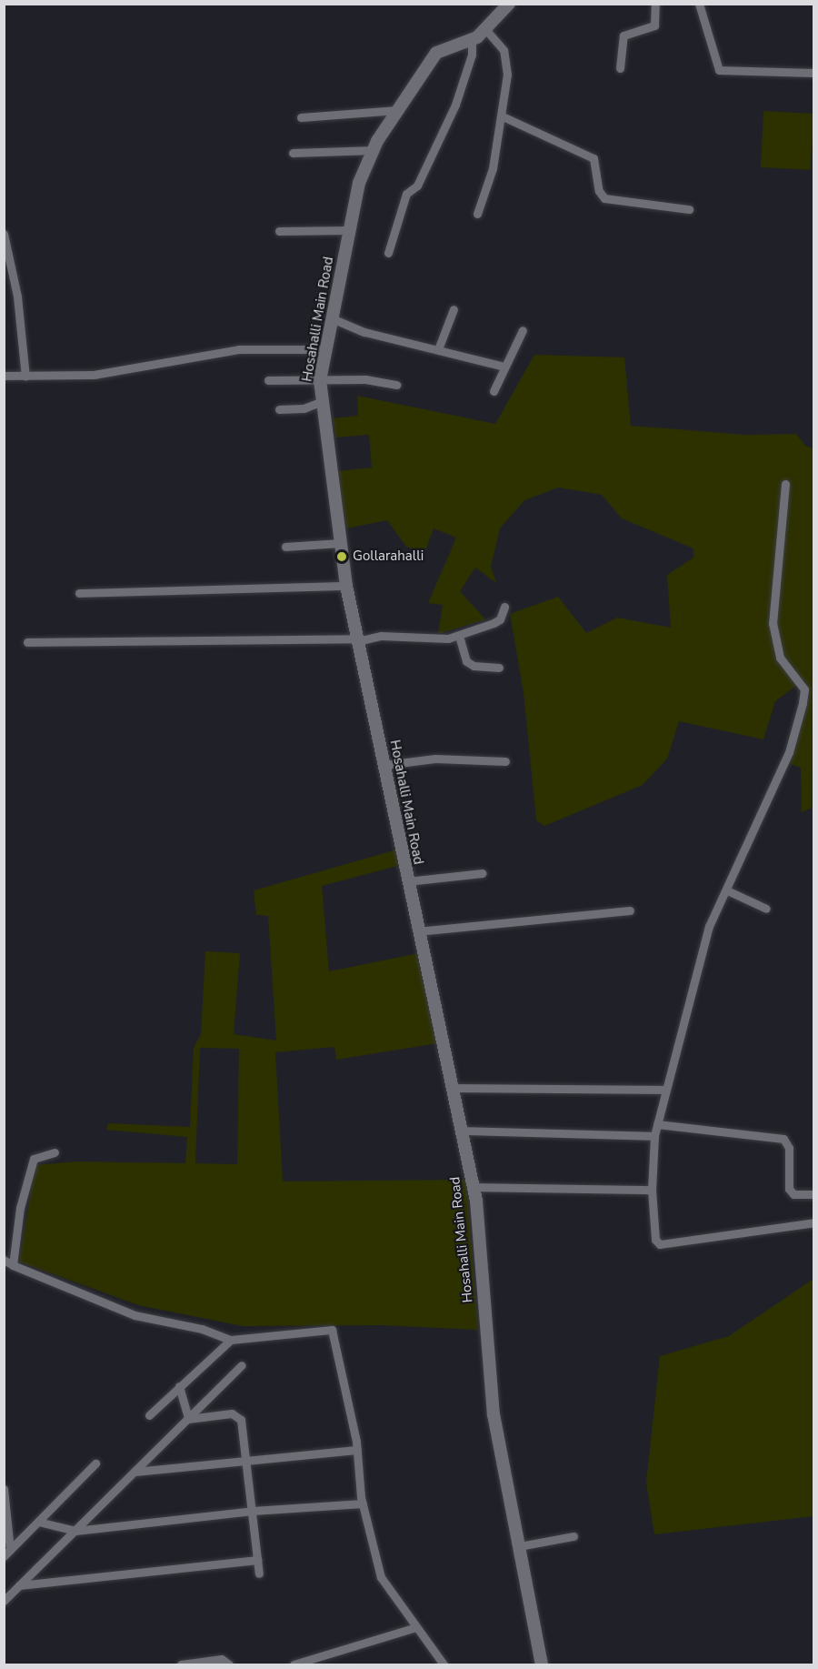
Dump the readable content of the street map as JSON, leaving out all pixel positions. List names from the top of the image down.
{
  "streets": {
    "street": ["Hosahalli Main Road"]
  },
  "places": ["Gollarahalli"]
}
